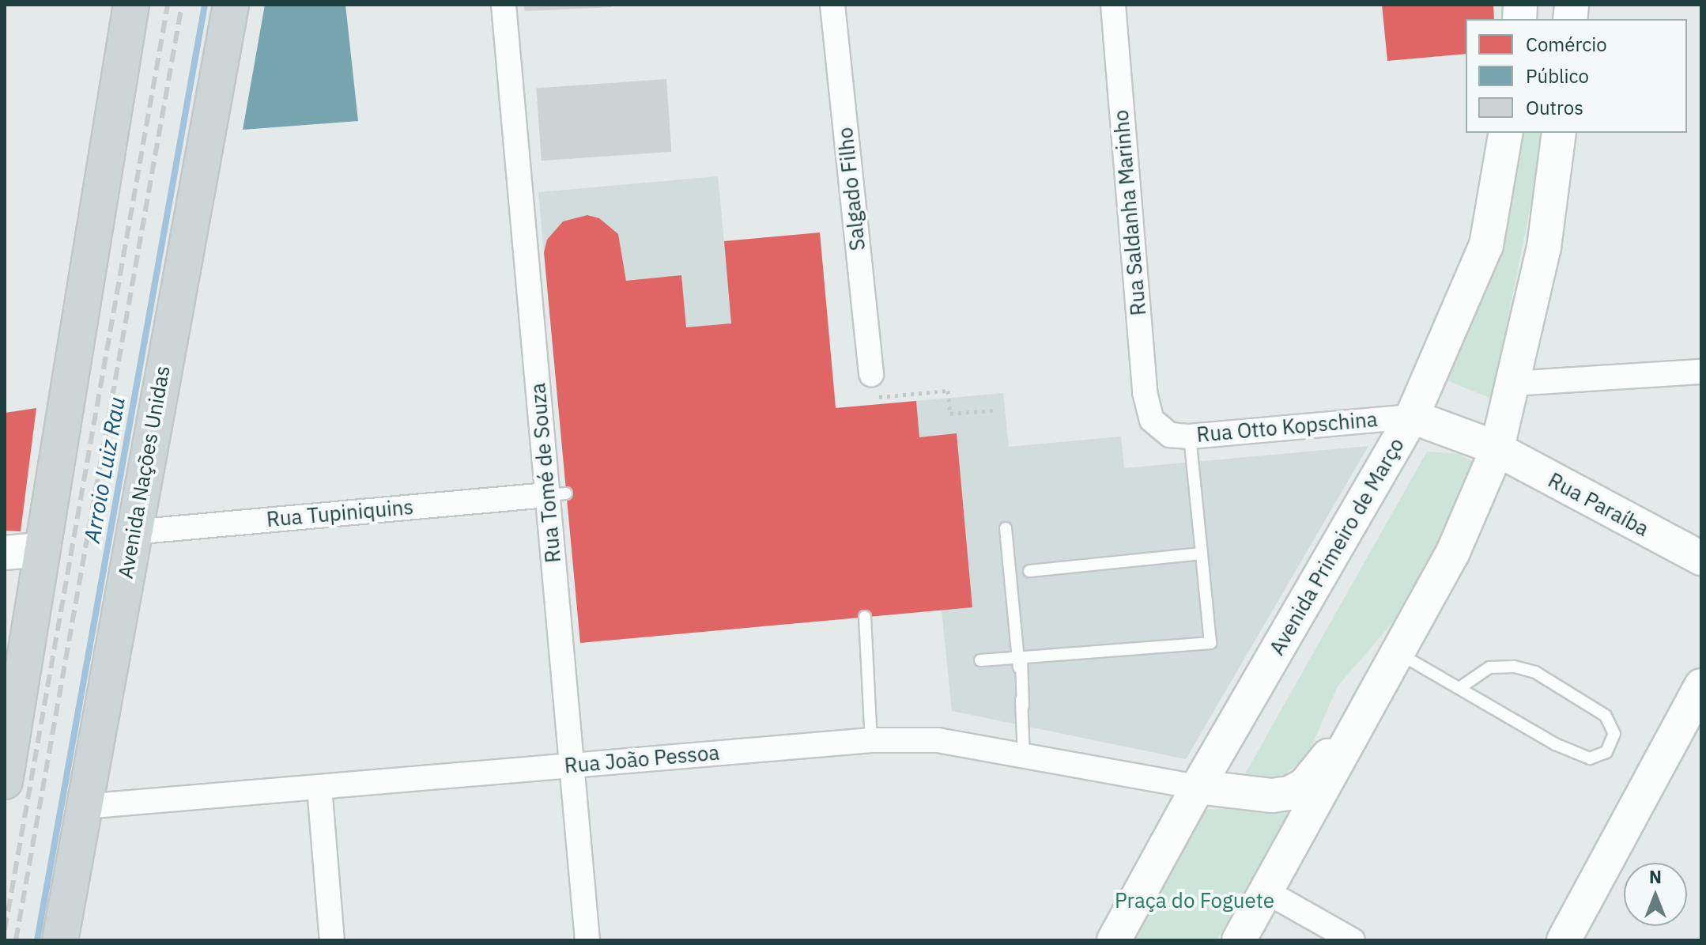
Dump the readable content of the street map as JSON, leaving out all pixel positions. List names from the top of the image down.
{
  "streets": {
    "main road": [
      "Rua Otto Kopschina",
      "Avenida Nações Unidas",
      "Rua Paraíba",
      "Avenida Primeiro de Março"
    ],
    "street": [
      "Salgado Filho",
      "Rua Saldanha Marinho",
      "Rua Tomé de Souza",
      "Rua Tupiniquins",
      "Rua João Pessoa"
    ]
  },
  "crossings": [
    ["Rua Saldanha Marinho", "Rua Otto Kopschina"],
    ["Rua Otto Kopschina", "Rua Paraíba"],
    ["Rua Otto Kopschina", "Avenida Primeiro de Março"],
    ["Avenida Nações Unidas", "Rua Tupiniquins"],
    ["Avenida Nações Unidas", "Rua João Pessoa"],
    ["Rua Tomé de Souza", "Rua Tupiniquins"],
    ["Rua Tomé de Souza", "Rua João Pessoa"],
    ["Avenida Primeiro de Março", "Rua João Pessoa"]
  ],
  "water": ["Arroio Luiz Rau"],
  "parks": ["Praça do Foguete"],
  "legend": ["Comércio", "Público", "Outros"],
  "north": "top"
}
